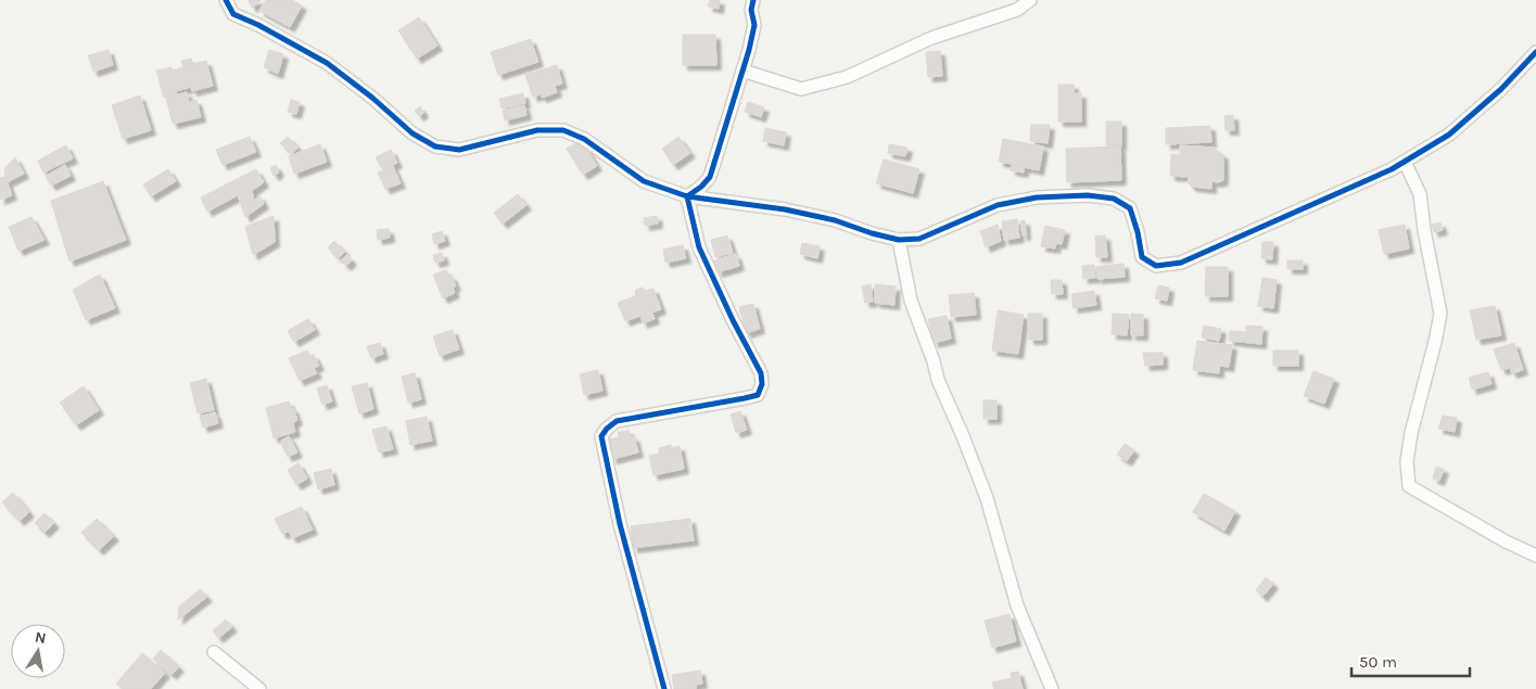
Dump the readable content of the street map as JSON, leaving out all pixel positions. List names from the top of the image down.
{
  "scale_bar": "50 m",
  "north": "top"
}
